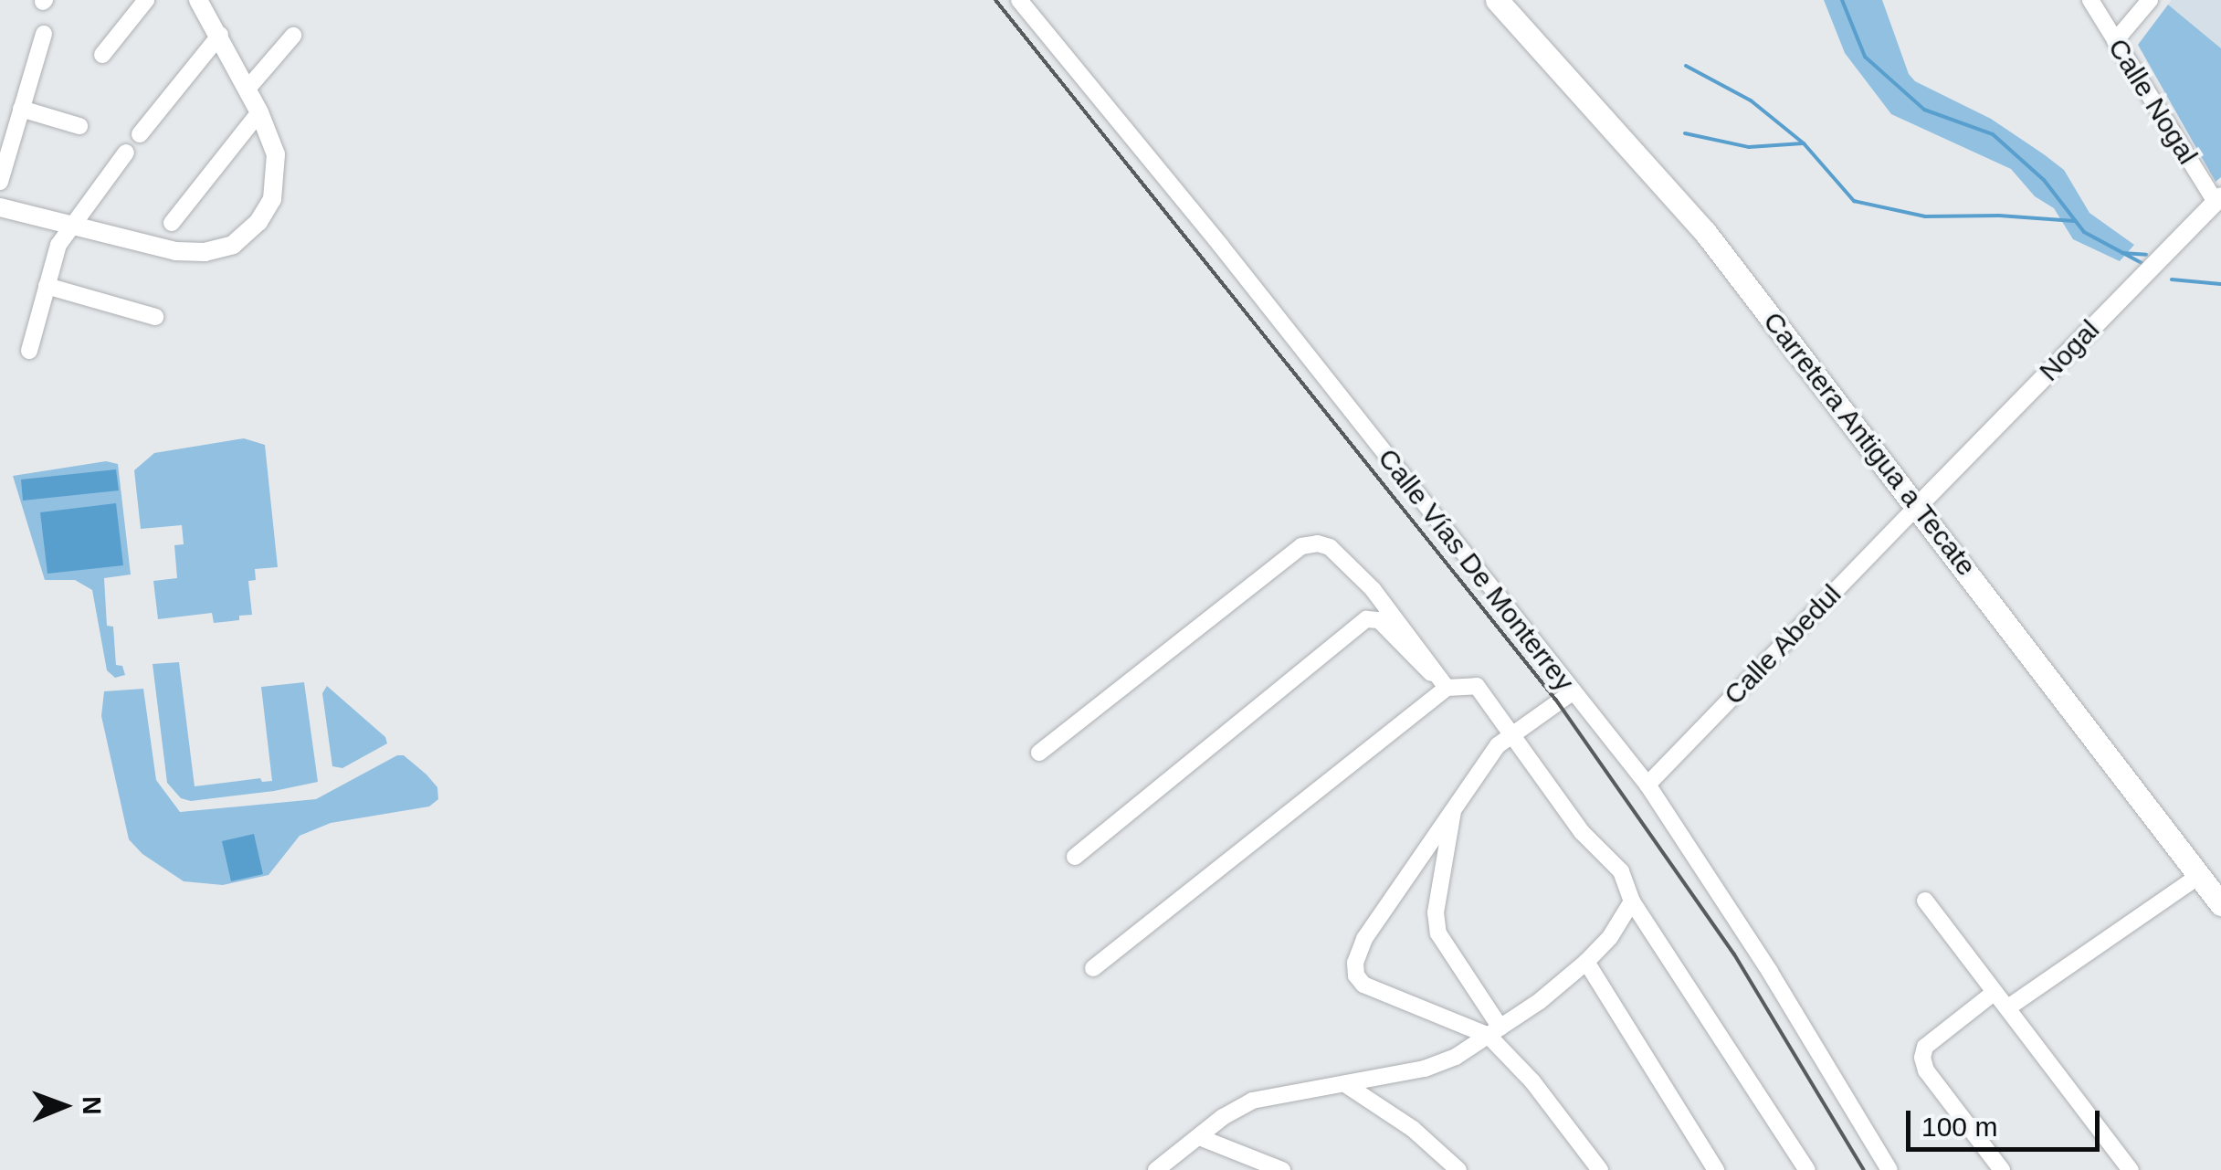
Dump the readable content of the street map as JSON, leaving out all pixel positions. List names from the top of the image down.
{
  "streets": {
    "main road": ["Carretera Antigua a Tecate"],
    "street": [
      "Calle Nogal",
      "Nogal",
      "Calle Vías De Monterrey",
      "Calle Abedul"
    ]
  },
  "crossings": [
    ["Calle Nogal", "Nogal"],
    ["Nogal", "Carretera Antigua a Tecate"],
    ["Nogal", "Calle Abedul"],
    ["Carretera Antigua a Tecate", "Calle Abedul"],
    ["Calle Vías De Monterrey", "Calle Abedul"]
  ],
  "scale_bar": "100 m",
  "north": "right"
}
